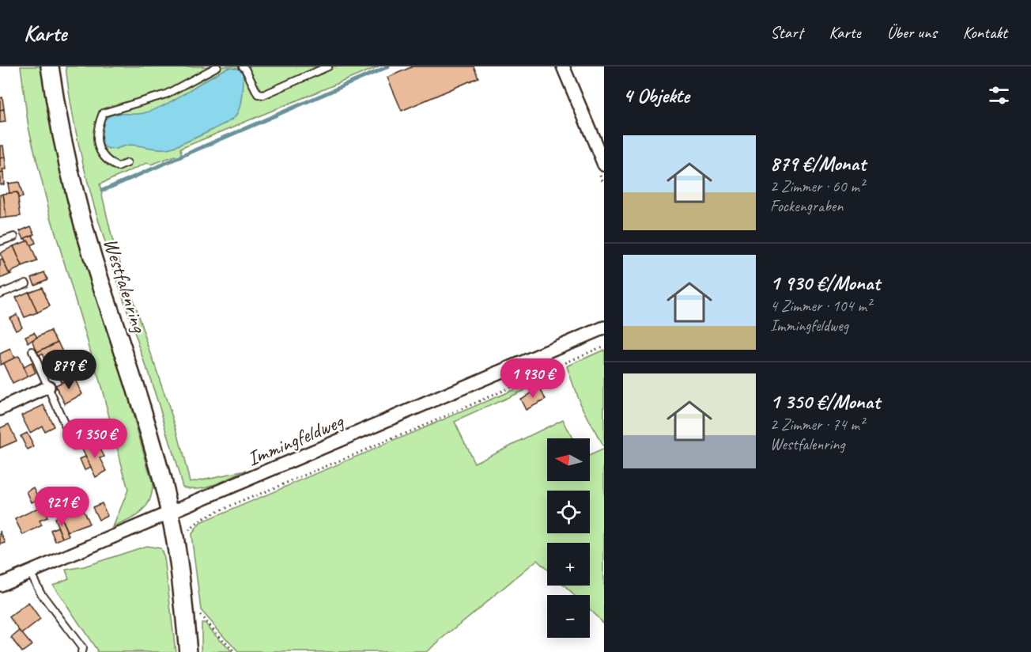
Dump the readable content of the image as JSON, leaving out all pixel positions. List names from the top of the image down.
{
  "streets": {
    "street": ["Westfalenring", "Immingfeldweg"]
  },
  "crossings": [
    ["Westfalenring", "Immingfeldweg"]
  ],
  "north": "left",
  "page": {
    "header": "Karte",
    "nav": [
      "Start",
      "Karte",
      "Über uns",
      "Kontakt"
    ],
    "heading": "4 Objekte",
    "list": [
      {
        "name": "879 €/Monat",
        "note": "2 Zimmer · 60 m² · Fockengraben"
      },
      {
        "name": "1 930 €/Monat",
        "note": "4 Zimmer · 104 m² · Immingfeldweg"
      },
      {
        "name": "1 350 €/Monat",
        "note": "2 Zimmer · 74 m² · Westfalenring"
      }
    ],
    "price": [
      "879 €",
      "1 930 €",
      "1 350 €",
      "921 €"
    ],
    "map_buttons": ["+", "−"]
  }
}
